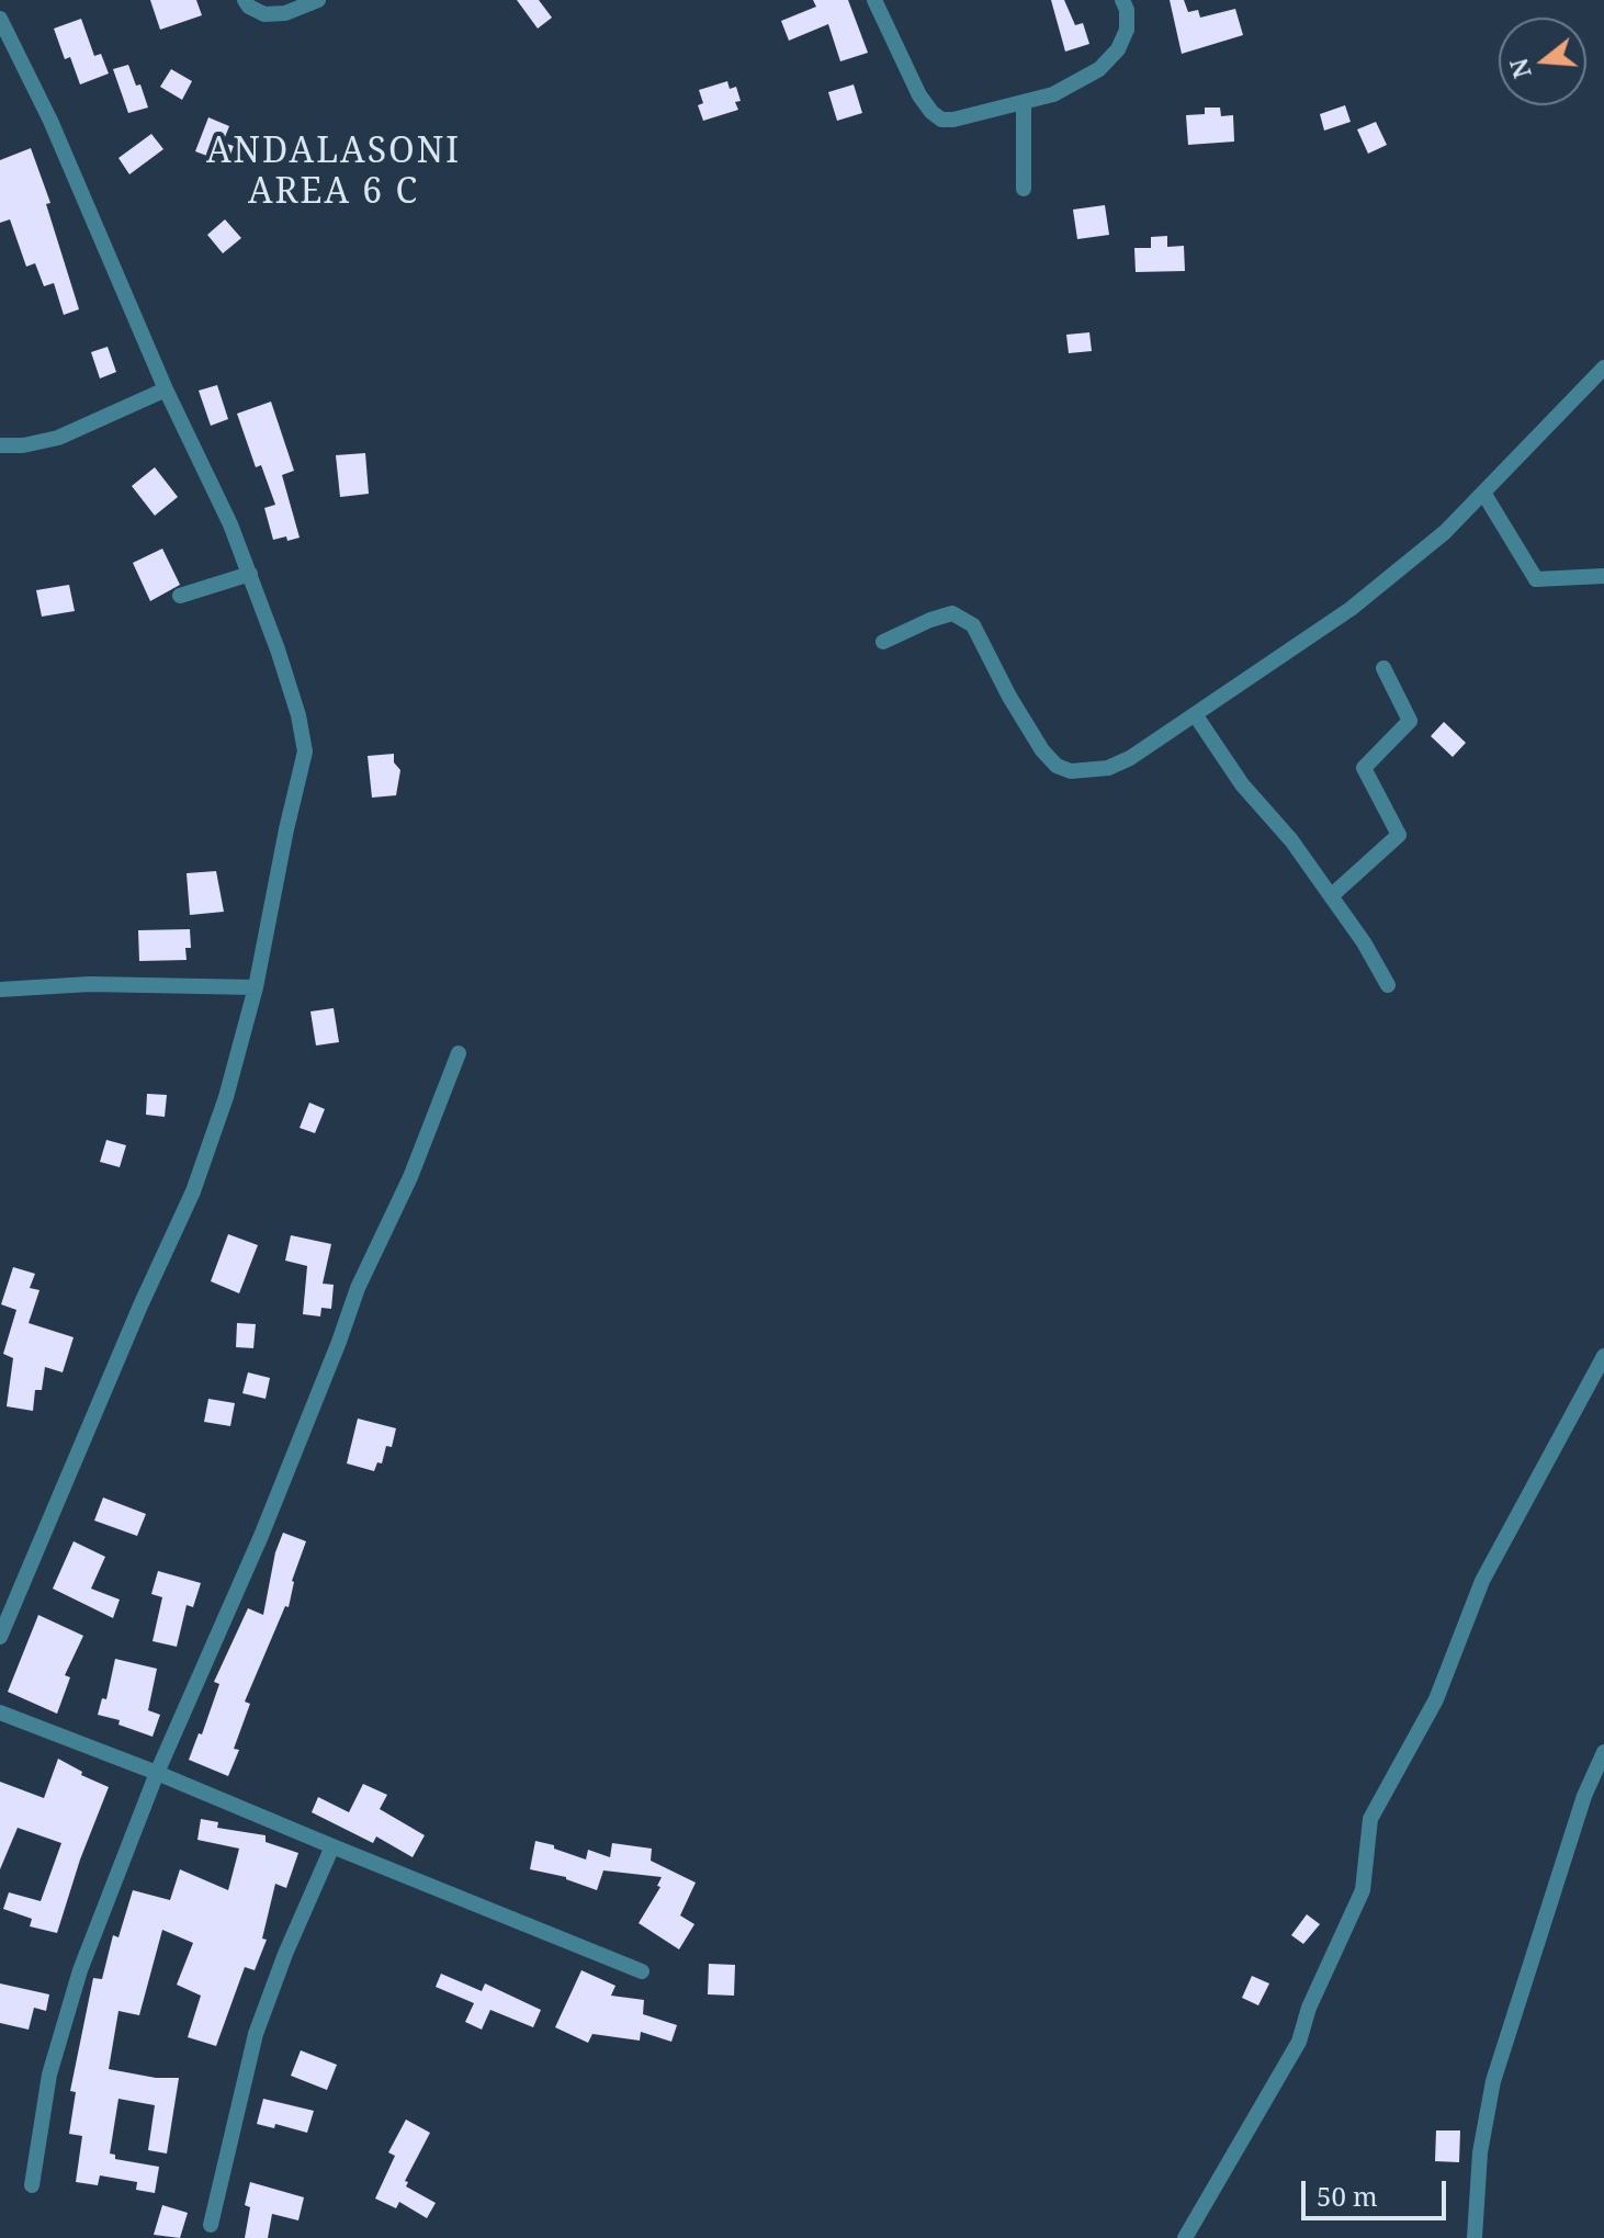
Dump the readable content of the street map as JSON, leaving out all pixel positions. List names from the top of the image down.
{
  "districts": ["ANDALASONI AREA 6 C"],
  "scale_bar": "50 m",
  "north": "left"
}
